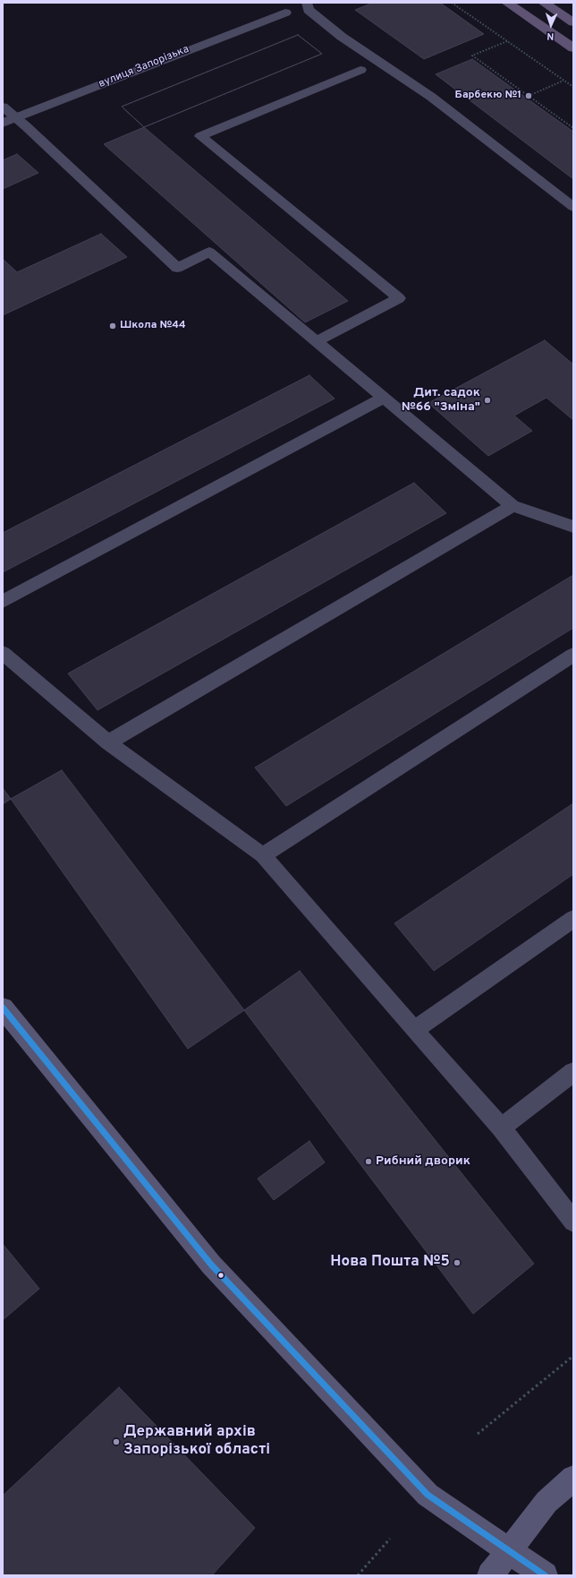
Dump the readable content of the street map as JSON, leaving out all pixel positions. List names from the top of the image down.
{
  "streets": {
    "street": ["вулиця Запорізька"]
  },
  "places": [
    "Барбекю №1",
    "Школа №44",
    "Дит. садок №66 \"Зміна\"",
    "Рибний дворик",
    "Нова Пошта №5",
    "Державний архів Запорізької області"
  ],
  "north": "bottom"
}
